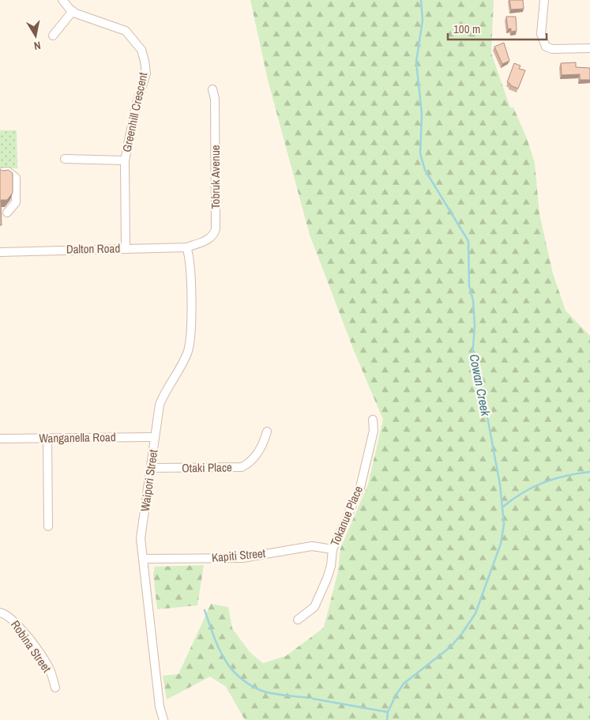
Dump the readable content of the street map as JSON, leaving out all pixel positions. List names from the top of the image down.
{
  "streets": {
    "street": [
      "Greenhill Crescent",
      "Tobruk Avenue",
      "Dalton Road",
      "Wanganella Road",
      "Otaki Place",
      "Waipori Street",
      "Tokanue Place",
      "Kapiti Street",
      "Robina Street"
    ]
  },
  "crossings": [
    ["Greenhill Crescent", "Dalton Road"],
    ["Tobruk Avenue", "Dalton Road"],
    ["Tobruk Avenue", "Waipori Street"],
    ["Dalton Road", "Waipori Street"],
    ["Wanganella Road", "Waipori Street"],
    ["Otaki Place", "Waipori Street"],
    ["Waipori Street", "Kapiti Street"],
    ["Tokanue Place", "Kapiti Street"]
  ],
  "water": ["Cowan Creek"],
  "scale_bar": "100 m",
  "north": "bottom"
}
